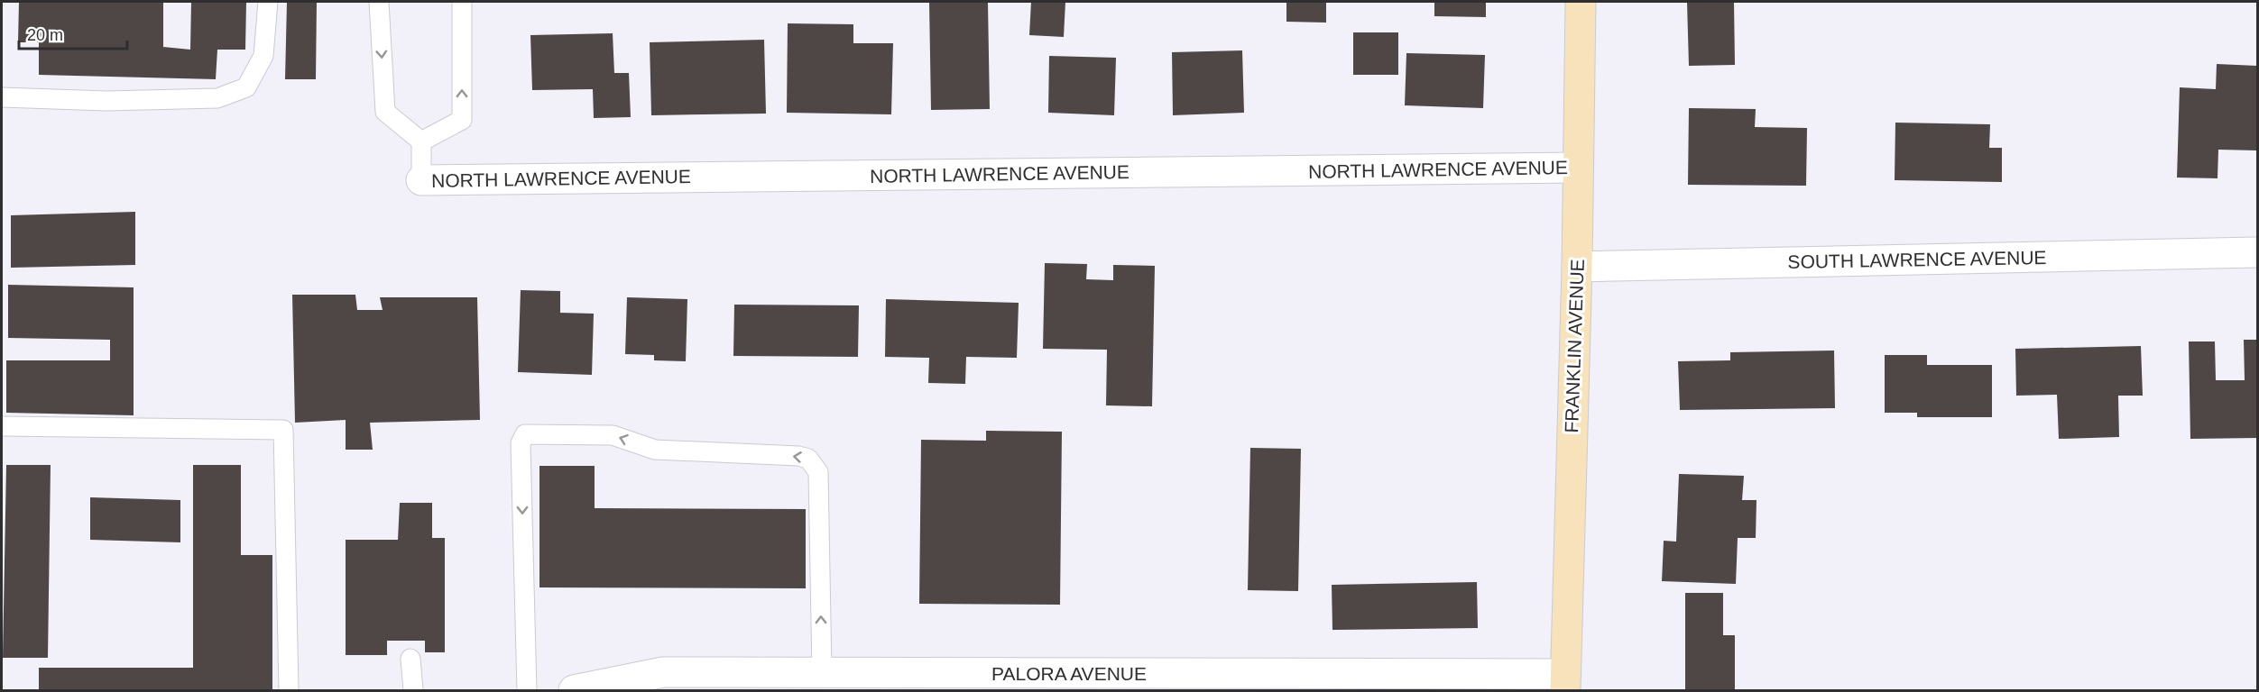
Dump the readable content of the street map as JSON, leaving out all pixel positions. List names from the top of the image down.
{
  "streets": {
    "street": [
      "NORTH LAWRENCE AVENUE",
      "SOUTH LAWRENCE AVENUE",
      "FRANKLIN AVENUE",
      "PALORA AVENUE"
    ]
  },
  "crossings": [
    ["NORTH LAWRENCE AVENUE", "FRANKLIN AVENUE"],
    ["SOUTH LAWRENCE AVENUE", "FRANKLIN AVENUE"],
    ["FRANKLIN AVENUE", "PALORA AVENUE"]
  ],
  "scale_bar": "20 m"
}
